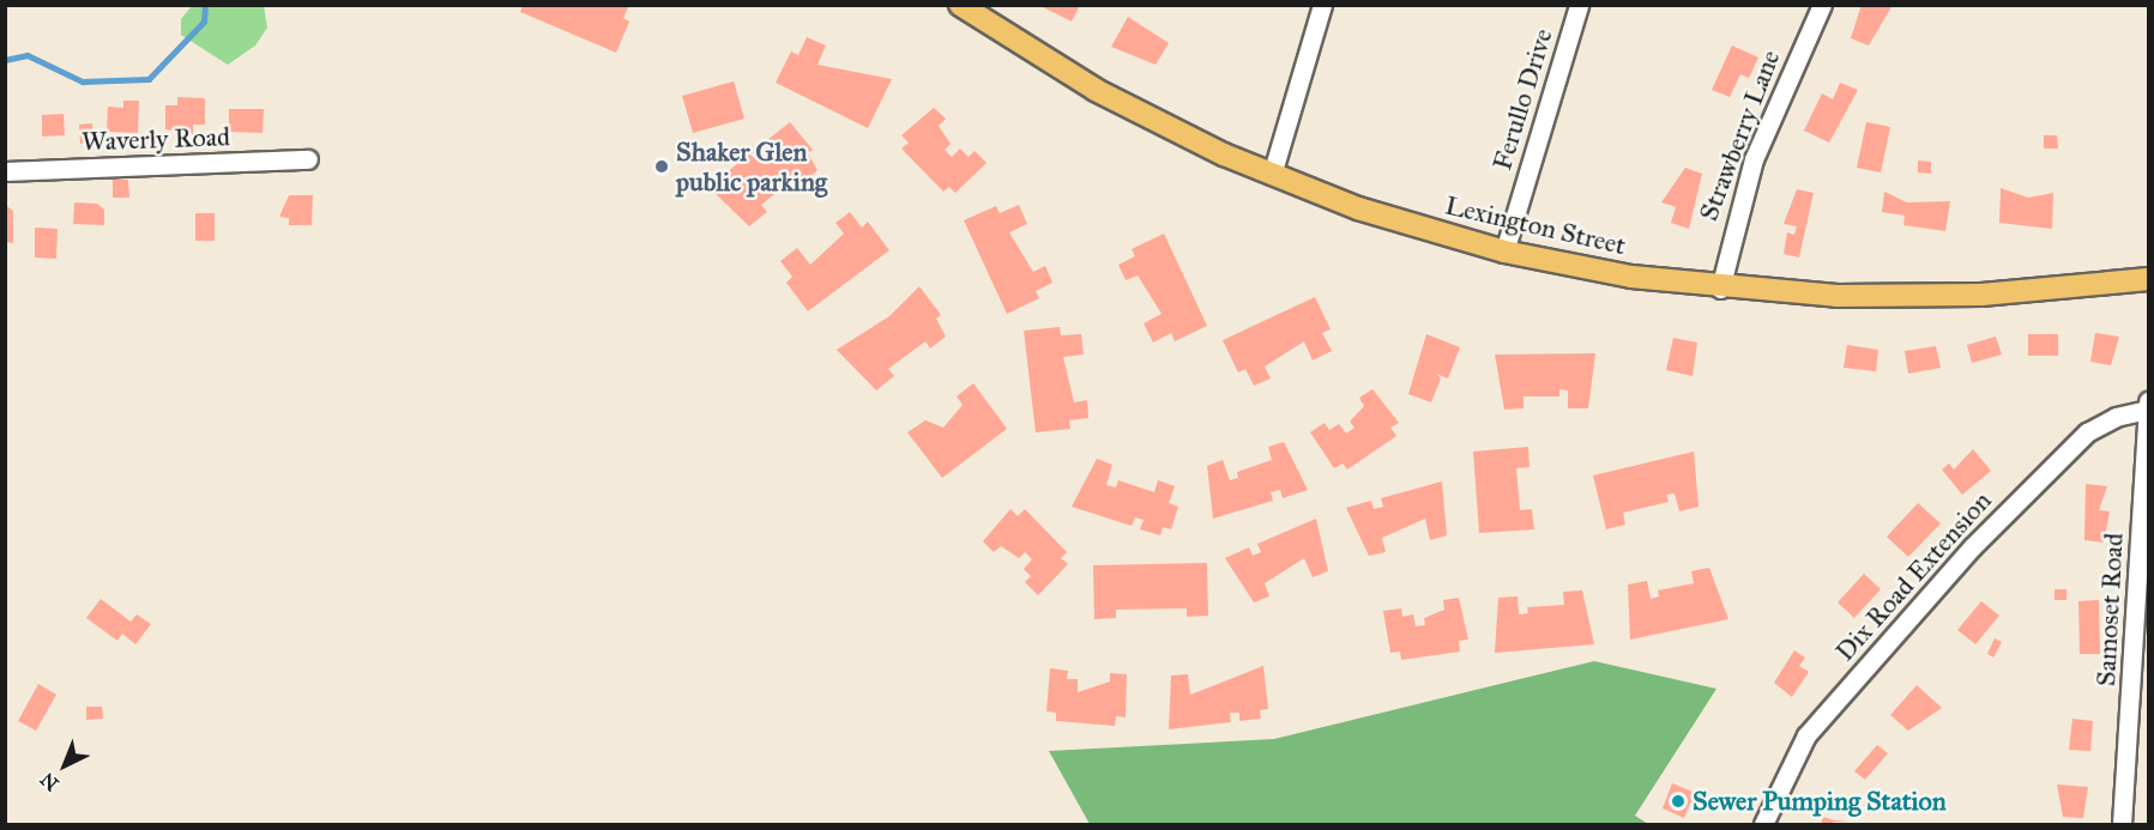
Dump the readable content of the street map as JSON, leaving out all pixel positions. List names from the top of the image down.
{
  "streets": {
    "main road": ["Lexington Street"],
    "street": [
      "Ferullo Drive",
      "Strawberry Lane",
      "Waverly Road",
      "Dix Road Extension",
      "Samoset Road"
    ]
  },
  "crossings": [
    ["Ferullo Drive", "Lexington Street"],
    ["Strawberry Lane", "Lexington Street"],
    ["Dix Road Extension", "Samoset Road"]
  ],
  "places": ["Shaker Glen public parking", "Sewer Pumping Station"],
  "north": "bottom left"
}
